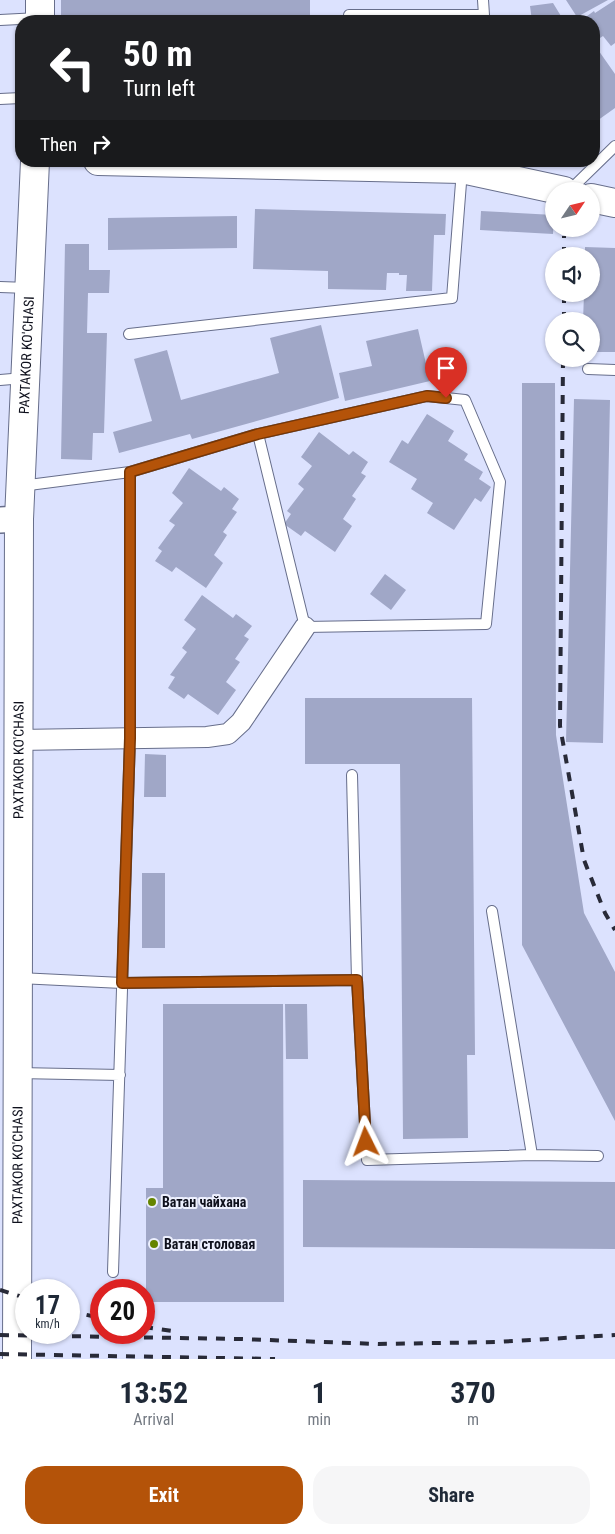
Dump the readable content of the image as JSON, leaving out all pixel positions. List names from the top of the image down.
{
  "streets": {
    "main road": ["PAXTAKOR KO'CHASI"]
  },
  "places": ["Ватан чайхана", "Ватан столовая"],
  "north": "top right",
  "page": {
    "turn": ["50 m", "Turn left"],
    "then": "Then",
    "speed": "17 km/h",
    "limit": "20",
    "eta": [
      "13:52",
      "Arrival",
      "1",
      "min",
      "370",
      "m"
    ],
    "buttons": ["Exit", "Share"]
  }
}
